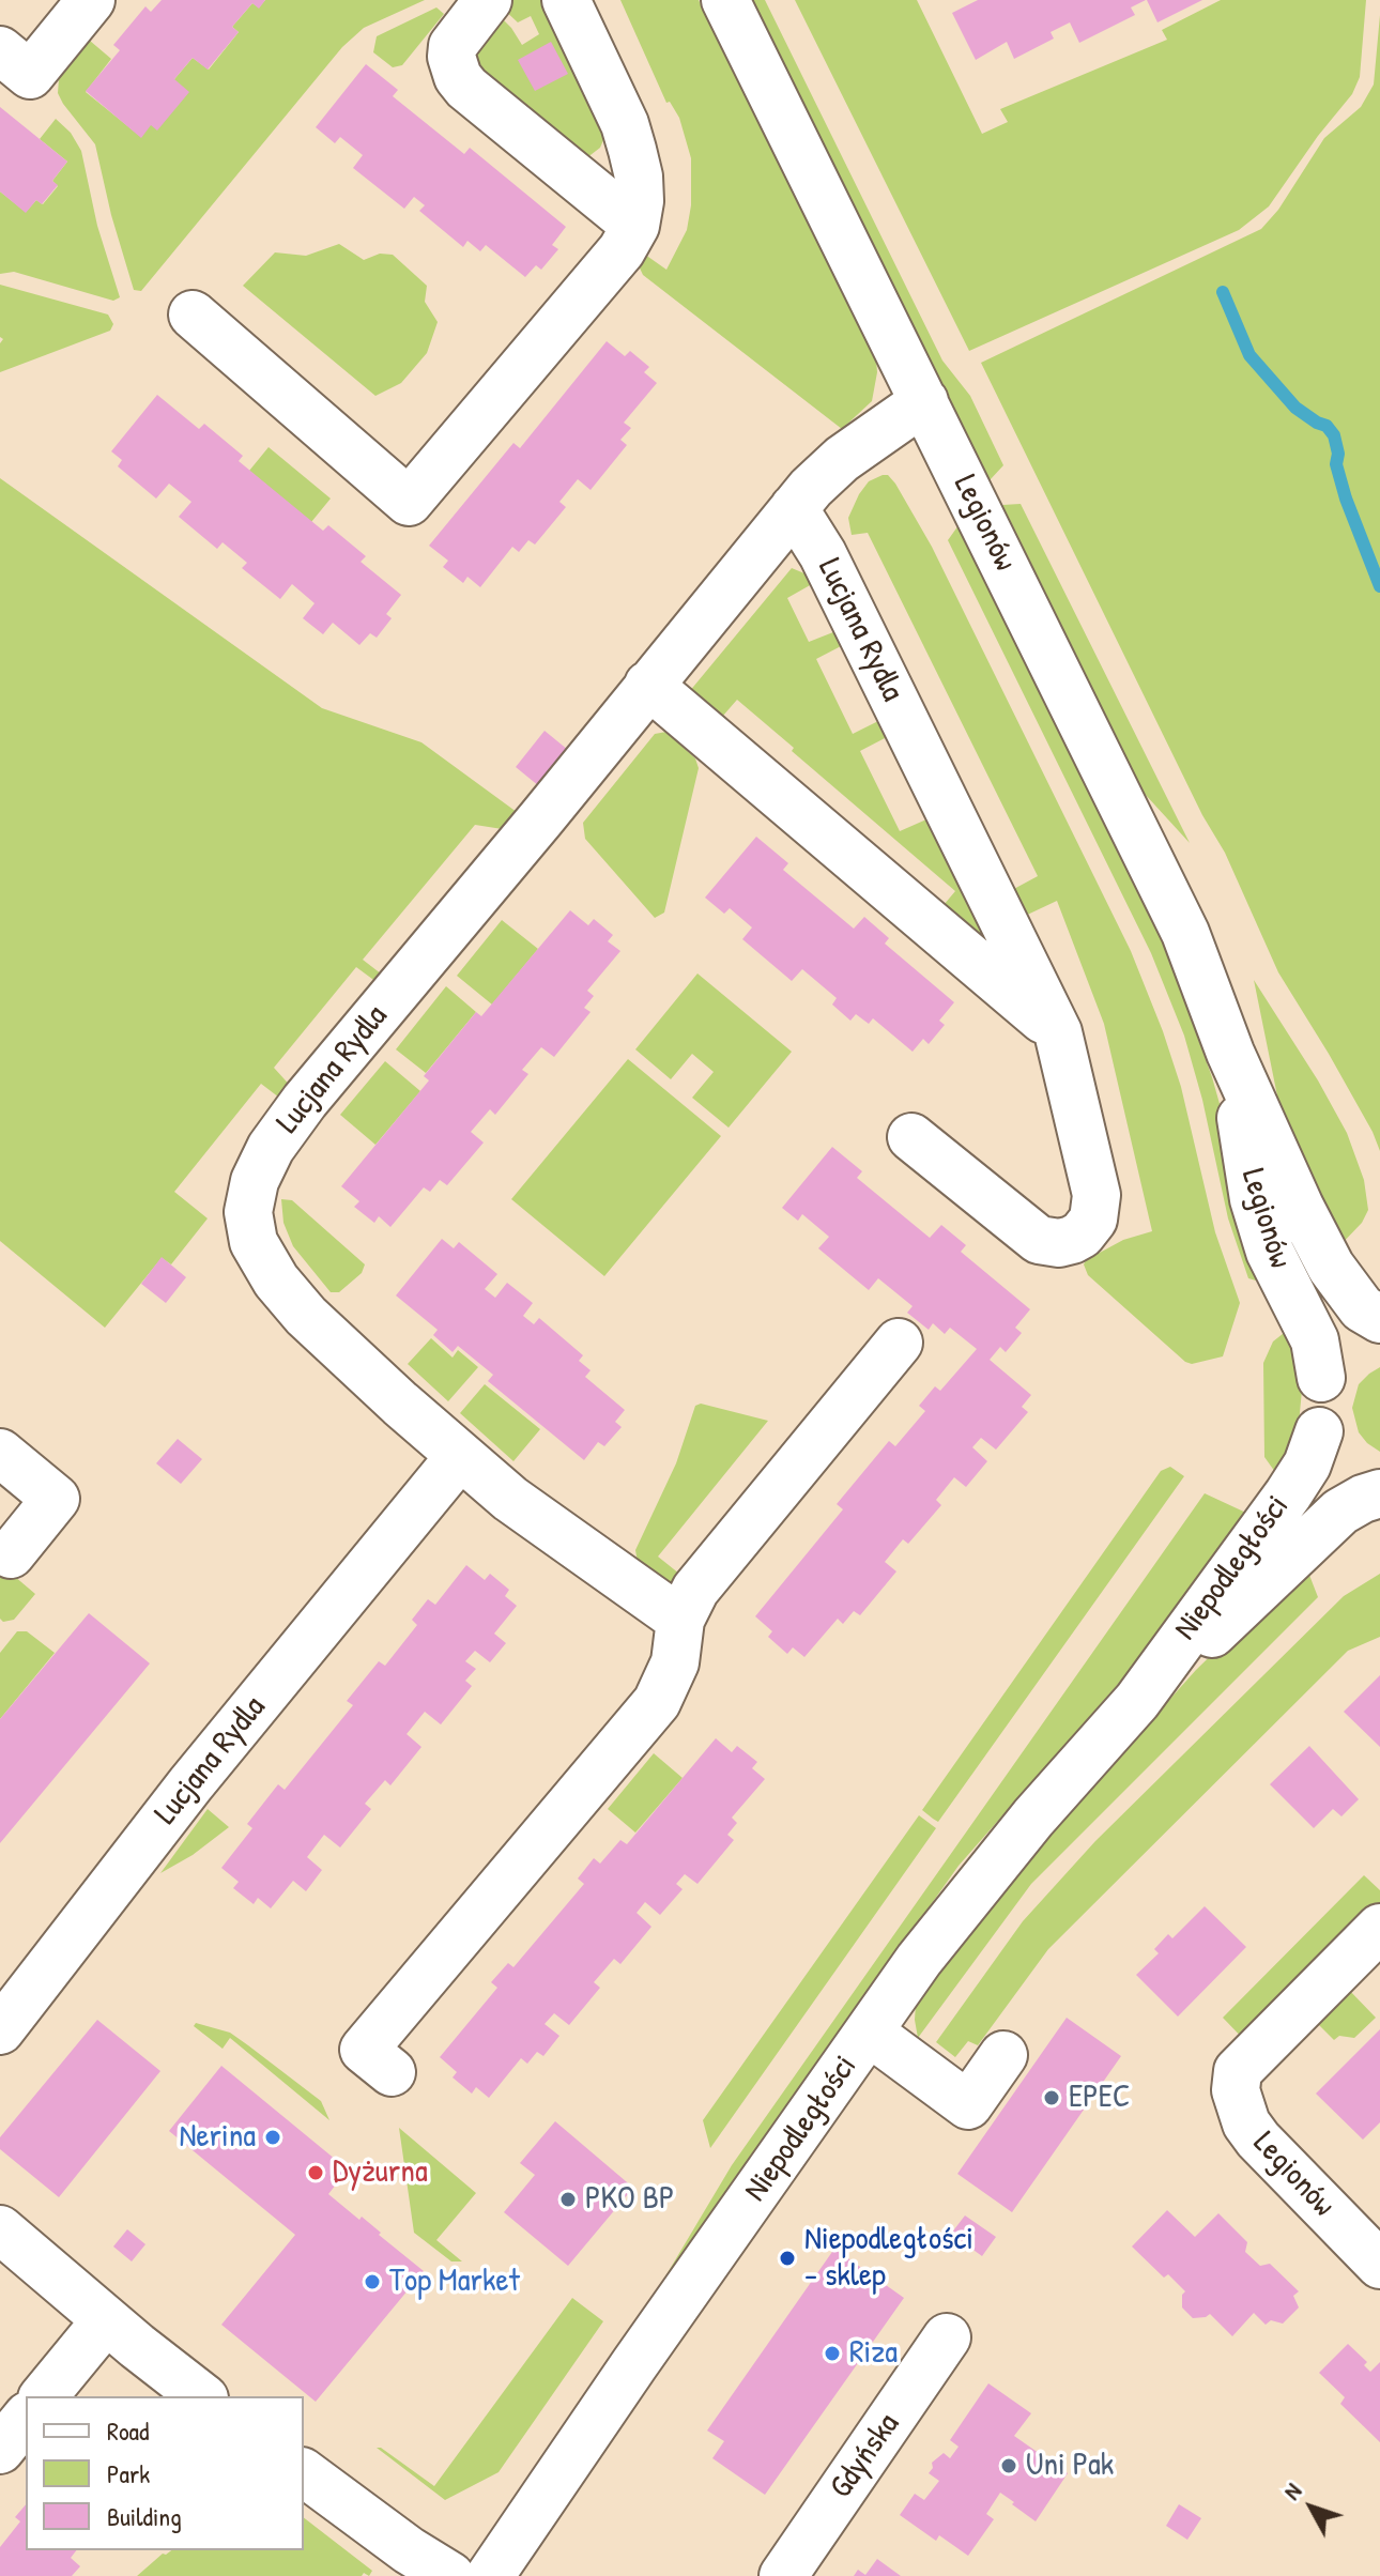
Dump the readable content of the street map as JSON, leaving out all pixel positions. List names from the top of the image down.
{
  "streets": {
    "street": [
      "Legionów",
      "Lucjana Rydla",
      "Niepodległości",
      "Gdyńska"
    ]
  },
  "crossings": [
    ["Legionów", "Lucjana Rydla"]
  ],
  "places": [
    "EPEC",
    "Nerina",
    "Dyżurna",
    "PKO BP",
    "Niepodległości - sklep",
    "Top Market",
    "Riza",
    "Uni Pak"
  ],
  "legend": ["Road", "Park", "Building"],
  "north": "top left"
}
